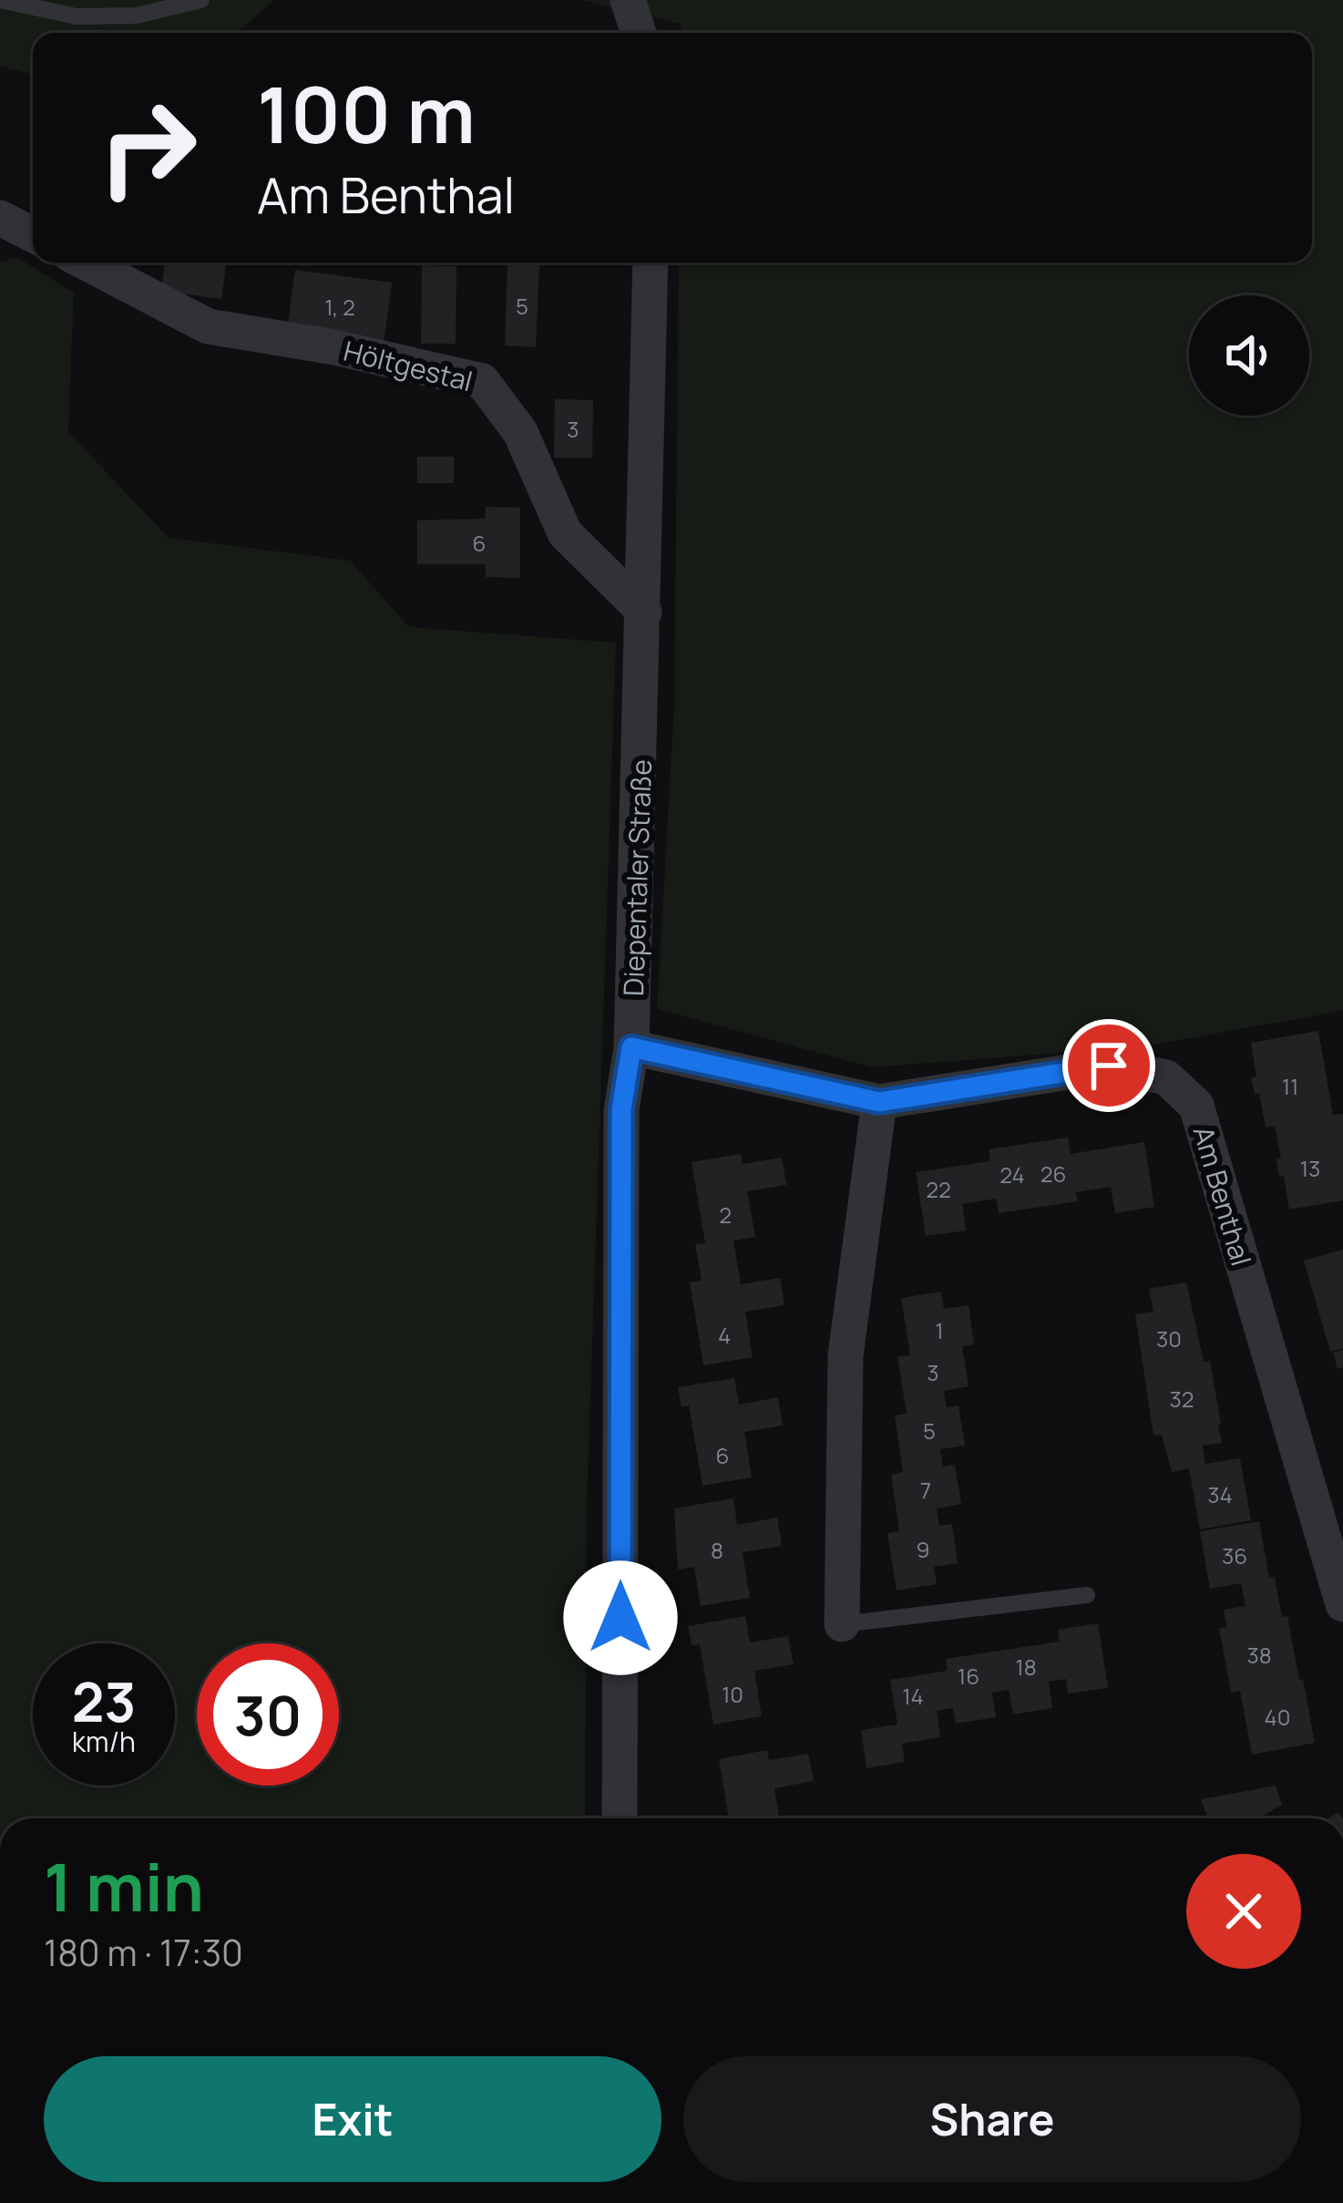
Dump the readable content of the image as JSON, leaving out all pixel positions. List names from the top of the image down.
{
  "streets": {
    "street": ["Höltgestal", "Diepentaler Straße", "Am Benthal"]
  },
  "crossings": [
    ["Höltgestal", "Diepentaler Straße"],
    ["Diepentaler Straße", "Am Benthal"]
  ],
  "house_numbers": [
    "5",
    "1, 2",
    "3",
    "6",
    "11",
    "13",
    "26",
    "24",
    "22",
    "2",
    "1",
    "4",
    "30",
    "3",
    "32",
    "5",
    "6",
    "7",
    "34",
    "9",
    "8",
    "36",
    "38",
    "18",
    "16",
    "10",
    "14",
    "40"
  ],
  "page": {
    "turn": ["100 m", "Am Benthal"],
    "speed": "23 km/h",
    "limit": "30",
    "heading": ["1 min", "180 m · 17:30"],
    "buttons": ["Exit", "Share"]
  }
}
